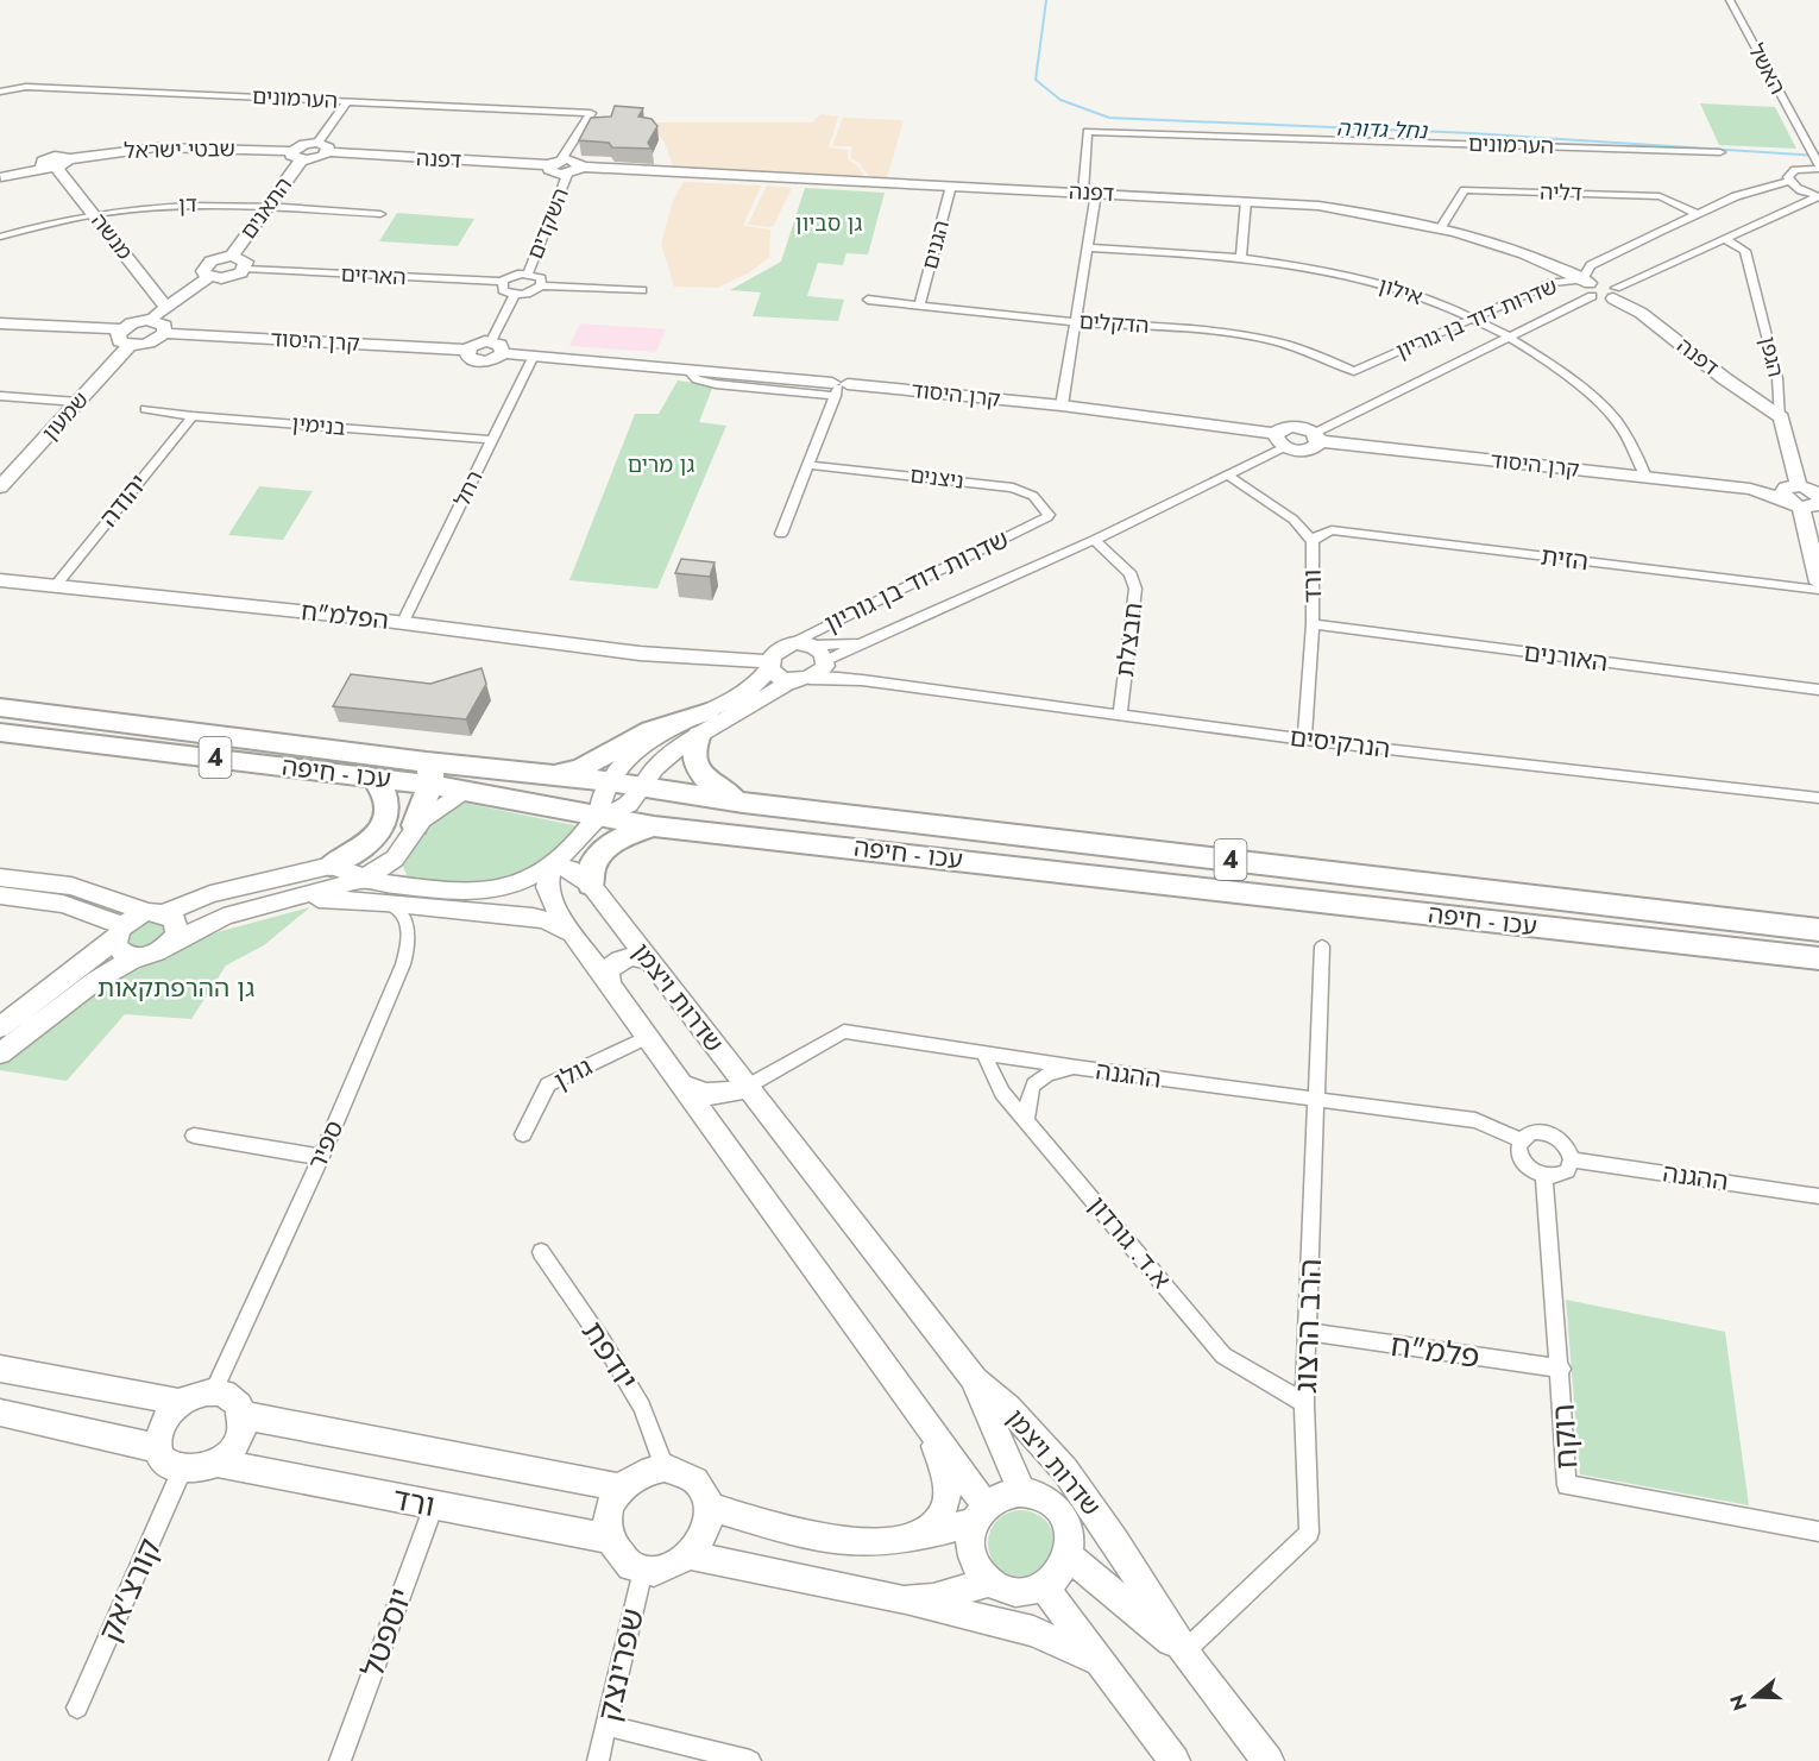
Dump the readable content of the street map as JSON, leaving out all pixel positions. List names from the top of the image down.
{
  "streets": {
    "highway": ["4", "עכו - חיפה"],
    "street": [
      "האשל",
      "הערמונים",
      "שבטי ישראל",
      "דפנה",
      "דליה",
      "דן",
      "התאנים",
      "השקדים",
      "מנשה",
      "הגנים",
      "הארזים",
      "אילון",
      "שדרות דוד בן גוריון",
      "הדקלים",
      "קרן היסוד",
      "הגפן",
      "שמעון",
      "בנימין",
      "ניצנים",
      "רחל",
      "יהודה",
      "הזית",
      "ורד",
      "הפלמ\"ח",
      "חבצלת",
      "האורנים",
      "הנרקיסים",
      "שדרות ויצמן",
      "גולן",
      "ההגנה",
      "ספיר",
      "א.ד. גורדון",
      "הרב הרצוג",
      "פלמ\"ח",
      "יודפת",
      "רוקח",
      "קורצ'אק",
      "יוספטל",
      "שפרינצק"
    ]
  },
  "crossings": [
    ["האשל", "שדרות דוד בן גוריון"],
    ["הערמונים", "דפנה"],
    ["שבטי ישראל", "דפנה"],
    ["שבטי ישראל", "התאנים"],
    ["שבטי ישראל", "מנשה"],
    ["דפנה", "דליה"],
    ["דפנה", "התאנים"],
    ["דפנה", "הגנים"],
    ["דפנה", "שדרות דוד בן גוריון"],
    ["דפנה", "הגפן"],
    ["דליה", "שדרות דוד בן גוריון"],
    ["דן", "התאנים"],
    ["דן", "מנשה"],
    ["הגנים", "הדקלים"],
    ["אילון", "שדרות דוד בן גוריון"],
    ["אילון", "קרן היסוד"],
    ["שדרות דוד בן גוריון", "הדקלים"],
    ["שדרות דוד בן גוריון", "קרן היסוד"],
    ["שדרות דוד בן גוריון", "ניצנים"],
    ["שדרות דוד בן גוריון", "ורד"],
    ["שדרות דוד בן גוריון", "הפלמ\"ח"],
    ["שדרות דוד בן גוריון", "חבצלת"],
    ["שדרות דוד בן גוריון", "הנרקיסים"],
    ["שדרות דוד בן גוריון", "עכו - חיפה"],
    ["שדרות דוד בן גוריון", "שדרות ויצמן"],
    ["קרן היסוד", "הגפן"],
    ["קרן היסוד", "רחל"],
    ["בנימין", "רחל"],
    ["בנימין", "יהודה"],
    ["רחל", "הפלמ\"ח"],
    ["יהודה", "הפלמ\"ח"],
    ["הזית", "ורד"],
    ["ורד", "האורנים"],
    ["ורד", "הנרקיסים"],
    ["ורד", "ספיר"],
    ["ורד", "יודפת"],
    ["ורד", "קורצ'אק"],
    ["ורד", "יוספטל"],
    ["ורד", "שפרינצק"],
    ["חבצלת", "הנרקיסים"],
    ["שדרות ויצמן", "גולן"],
    ["שדרות ויצמן", "ההגנה"],
    ["שדרות ויצמן", "הרב הרצוג"],
    ["ההגנה", "א.ד. גורדון"],
    ["ההגנה", "הרב הרצוג"],
    ["ההגנה", "רוקח"],
    ["ספיר", "קורצ'אק"],
    ["א.ד. גורדון", "הרב הרצוג"],
    ["הרב הרצוג", "פלמ\"ח"],
    ["פלמ\"ח", "רוקח"],
    ["יודפת", "שפרינצק"]
  ],
  "water": ["נחל גדורה"],
  "parks": ["גן סביון", "גן מרים", "גן ההרפתקאות"],
  "north": "left"
}
